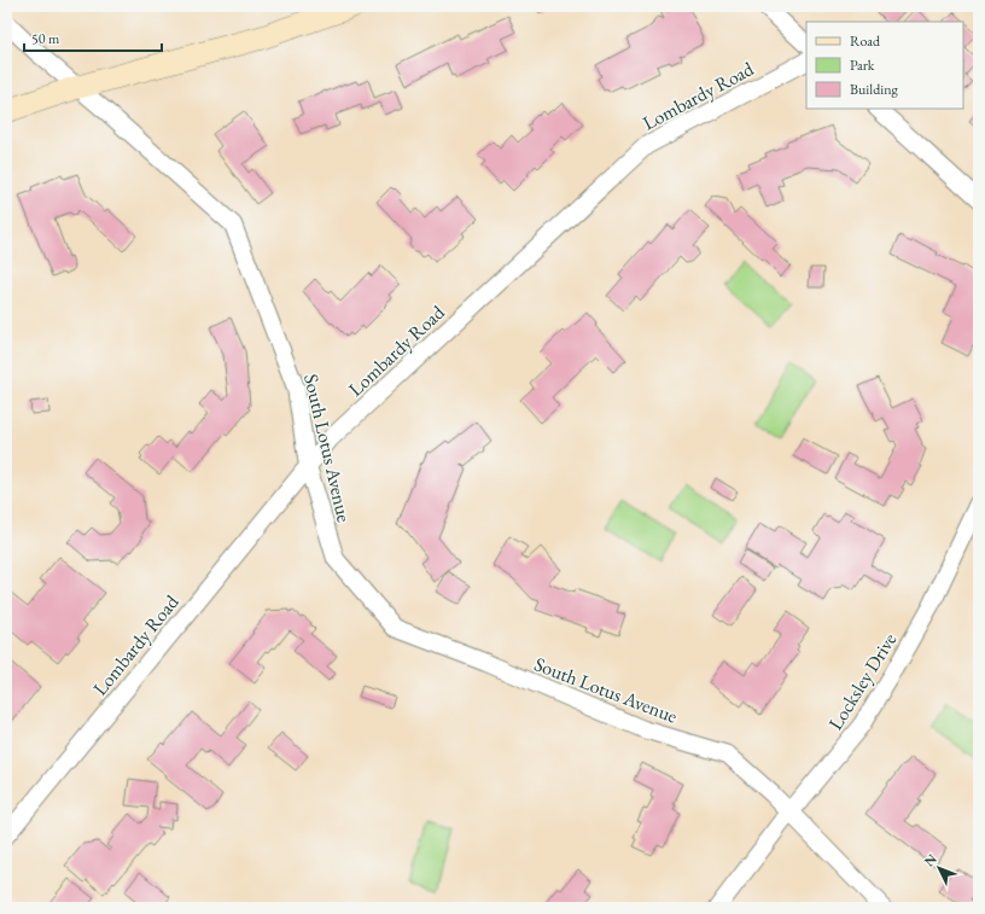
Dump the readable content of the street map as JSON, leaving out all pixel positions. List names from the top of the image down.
{
  "streets": {
    "street": ["Lombardy Road", "South Lotus Avenue", "Locksley Drive"]
  },
  "crossings": [
    ["Lombardy Road", "South Lotus Avenue"],
    ["South Lotus Avenue", "Locksley Drive"]
  ],
  "legend": ["Road", "Park", "Building"],
  "scale_bar": "50 m",
  "north": "top left"
}
